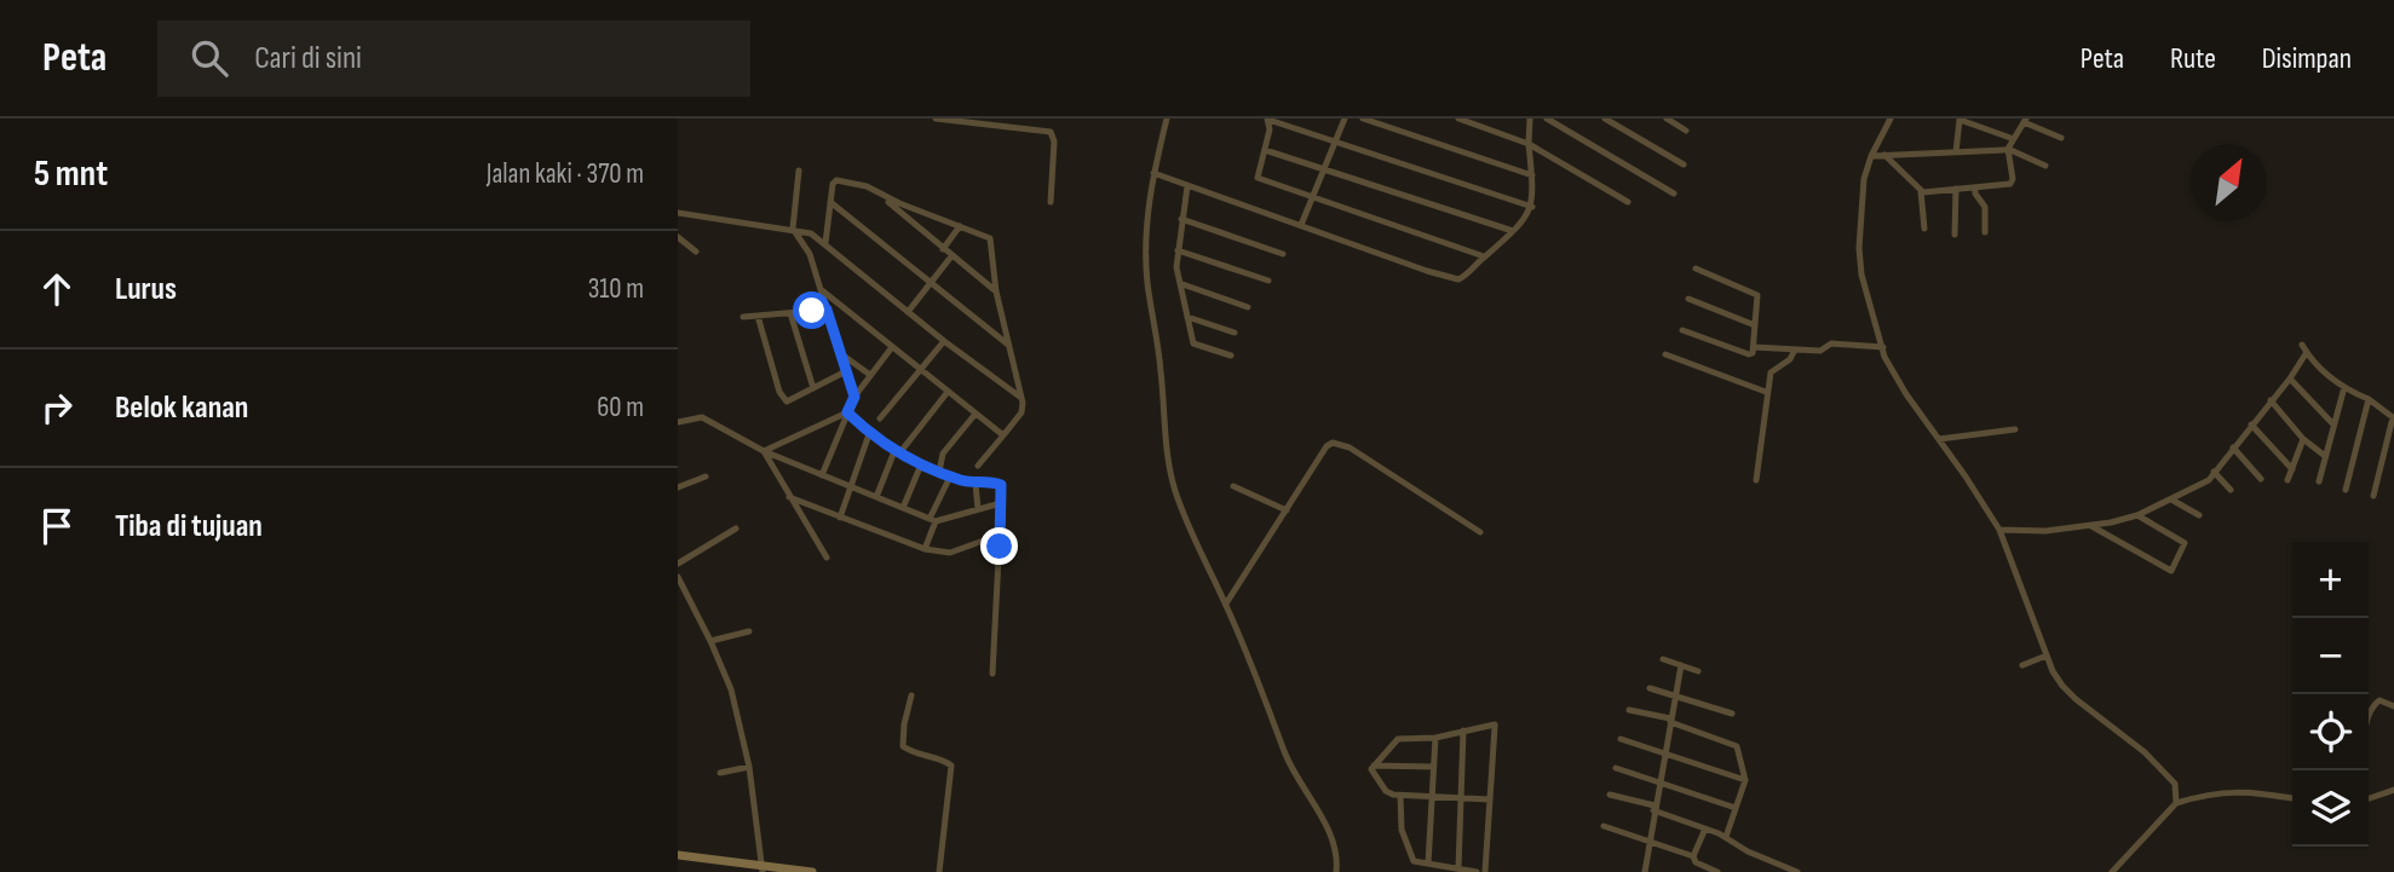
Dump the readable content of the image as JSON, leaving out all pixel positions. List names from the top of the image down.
{
  "north": "top right",
  "page": {
    "header": "Peta",
    "search": "Cari di sini",
    "nav": ["Peta", "Rute", "Disimpan"],
    "heading": ["5 mnt", "Jalan kaki · 370 m"],
    "list": [
      ["Lurus", "310 m"],
      ["Belok kanan", "60 m"],
      "Tiba di tujuan"
    ],
    "map_buttons": ["+", "−"]
  }
}
